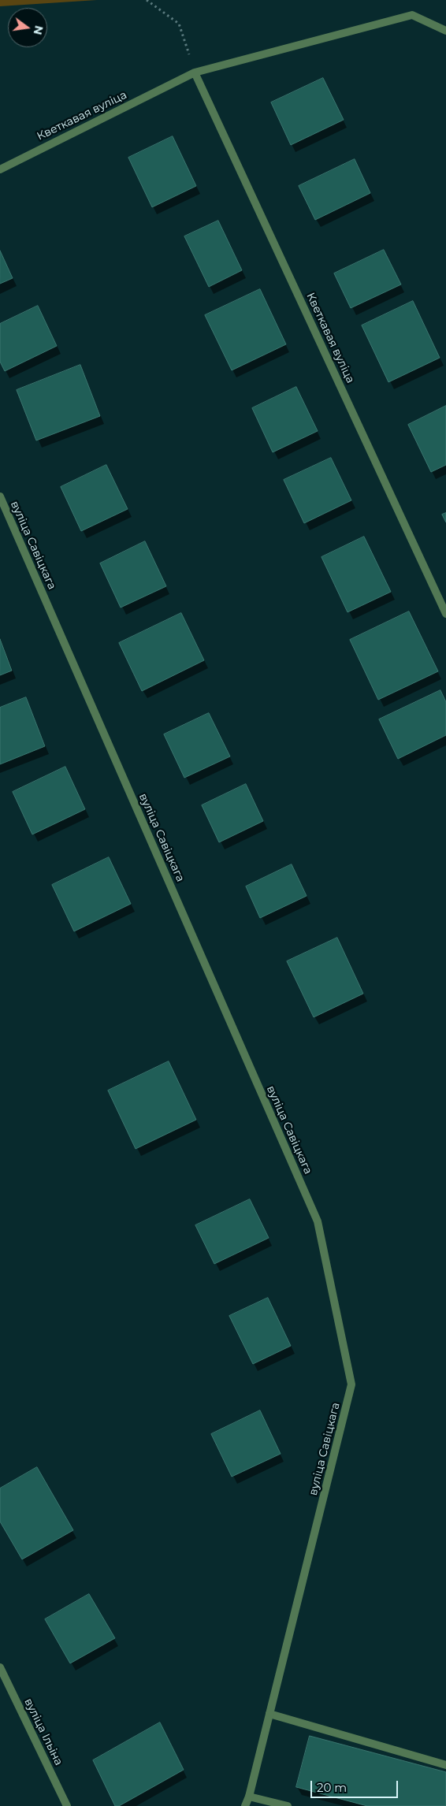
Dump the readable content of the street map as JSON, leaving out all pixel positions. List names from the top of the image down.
{
  "streets": {
    "street": ["Кветкавая вуліца", "вуліца Савіцкага", "вуліца Ільіна"]
  },
  "scale_bar": "20 m",
  "north": "right"
}
